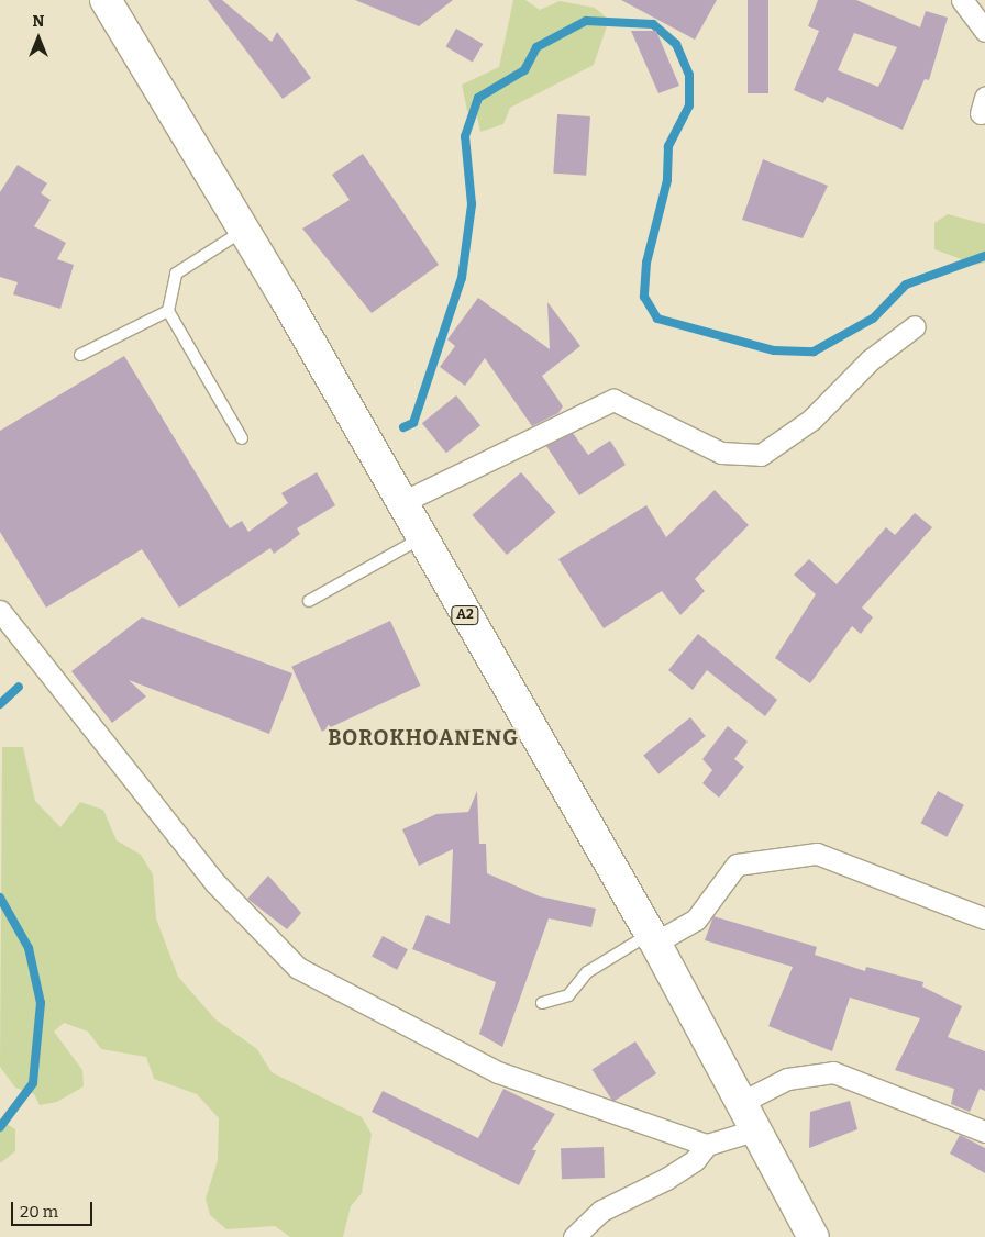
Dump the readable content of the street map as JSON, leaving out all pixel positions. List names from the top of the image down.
{
  "streets": {
    "main road": ["A2"]
  },
  "districts": ["BOROKHOANENG"],
  "scale_bar": "20 m",
  "north": "top"
}
